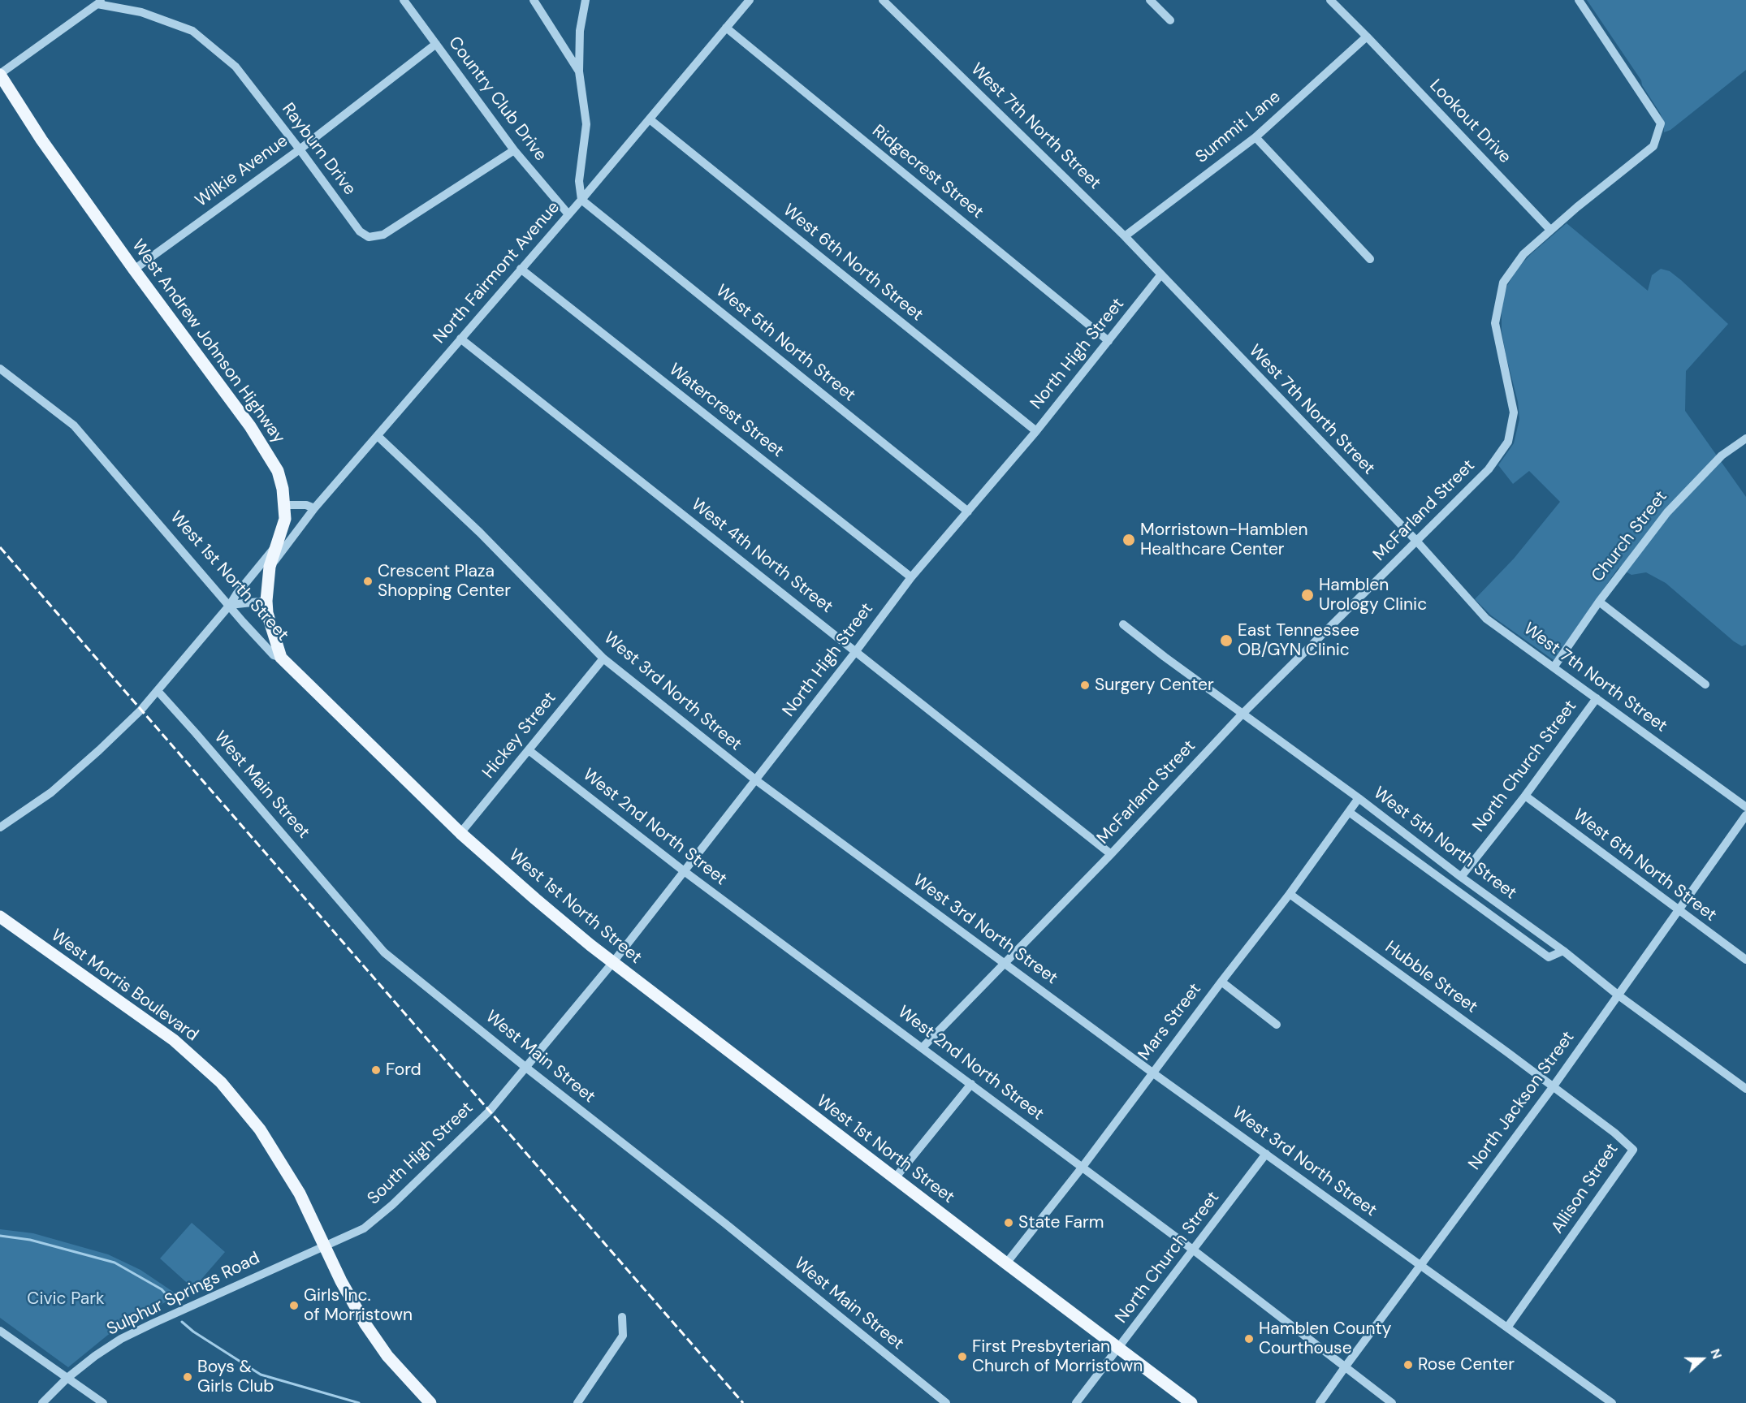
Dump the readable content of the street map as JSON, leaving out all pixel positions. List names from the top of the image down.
{
  "streets": {
    "main road": ["West Andrew Johnson Highway", "West 1st North Street", "West Morris Boulevard"],
    "street": [
      "Country Club Drive",
      "Lookout Drive",
      "West 7th North Street",
      "Summit Lane",
      "Rayburn Drive",
      "Wilkie Avenue",
      "Ridgecrest Street",
      "West 6th North Street",
      "North Fairmont Avenue",
      "West 5th North Street",
      "North High Street",
      "Watercrest Street",
      "McFarland Street",
      "Church Street",
      "West 4th North Street",
      "West 3rd North Street",
      "Hickey Street",
      "North Church Street",
      "West Main Street",
      "West 2nd North Street",
      "Hubble Street",
      "Mars Street",
      "North Jackson Street",
      "South High Street",
      "Allison Street",
      "Sulphur Springs Road"
    ]
  },
  "crossings": [
    ["Country Club Drive", "Rayburn Drive"],
    ["Country Club Drive", "Wilkie Avenue"],
    ["Country Club Drive", "North Fairmont Avenue"],
    ["Lookout Drive", "Summit Lane"],
    ["Lookout Drive", "McFarland Street"],
    ["West 7th North Street", "Summit Lane"],
    ["West 7th North Street", "North High Street"],
    ["West 7th North Street", "McFarland Street"],
    ["West 7th North Street", "Church Street"],
    ["West 7th North Street", "North Church Street"],
    ["Rayburn Drive", "Wilkie Avenue"],
    ["Wilkie Avenue", "West Andrew Johnson Highway"],
    ["Ridgecrest Street", "North Fairmont Avenue"],
    ["Ridgecrest Street", "North High Street"],
    ["West 6th North Street", "North Fairmont Avenue"],
    ["West 6th North Street", "North High Street"],
    ["West 6th North Street", "North Church Street"],
    ["West 6th North Street", "North Jackson Street"],
    ["North Fairmont Avenue", "West Andrew Johnson Highway"],
    ["North Fairmont Avenue", "West 5th North Street"],
    ["North Fairmont Avenue", "Watercrest Street"],
    ["North Fairmont Avenue", "West 4th North Street"],
    ["North Fairmont Avenue", "West 3rd North Street"],
    ["West Andrew Johnson Highway", "West 1st North Street"],
    ["West 5th North Street", "North High Street"],
    ["West 5th North Street", "McFarland Street"],
    ["West 5th North Street", "North Church Street"],
    ["West 5th North Street", "Mars Street"],
    ["West 5th North Street", "North Jackson Street"],
    ["North High Street", "Watercrest Street"],
    ["North High Street", "West 4th North Street"],
    ["North High Street", "West 1st North Street"],
    ["North High Street", "West 3rd North Street"],
    ["North High Street", "West Main Street"],
    ["North High Street", "West 2nd North Street"],
    ["North High Street", "South High Street"],
    ["McFarland Street", "West 4th North Street"],
    ["McFarland Street", "West 3rd North Street"],
    ["McFarland Street", "West 2nd North Street"],
    ["West 1st North Street", "Hickey Street"],
    ["West 1st North Street", "North Church Street"],
    ["West 1st North Street", "Mars Street"],
    ["West 3rd North Street", "Hickey Street"],
    ["West 3rd North Street", "North Church Street"],
    ["West 3rd North Street", "Mars Street"],
    ["West 3rd North Street", "North Jackson Street"],
    ["West 3rd North Street", "Allison Street"],
    ["Hickey Street", "West 2nd North Street"],
    ["North Church Street", "West 2nd North Street"],
    ["West Main Street", "South High Street"],
    ["West 2nd North Street", "Mars Street"],
    ["West 2nd North Street", "North Jackson Street"],
    ["Hubble Street", "Mars Street"],
    ["Hubble Street", "North Jackson Street"],
    ["Hubble Street", "Allison Street"],
    ["West Morris Boulevard", "South High Street"],
    ["West Morris Boulevard", "Sulphur Springs Road"],
    ["North Jackson Street", "Allison Street"],
    ["South High Street", "Sulphur Springs Road"]
  ],
  "parks": ["Civic Park"],
  "places": [
    "Morristown-Hamblen Healthcare Center",
    "Crescent Plaza Shopping Center",
    "Hamblen Urology Clinic",
    "East Tennessee OB/GYN Clinic",
    "Surgery Center",
    "Ford",
    "State Farm",
    "Girls Inc. of Morristown",
    "Hamblen County Courthouse",
    "First Presbyterian Church of Morristown",
    "Rose Center",
    "Boys & Girls Club"
  ],
  "north": "right"
}
